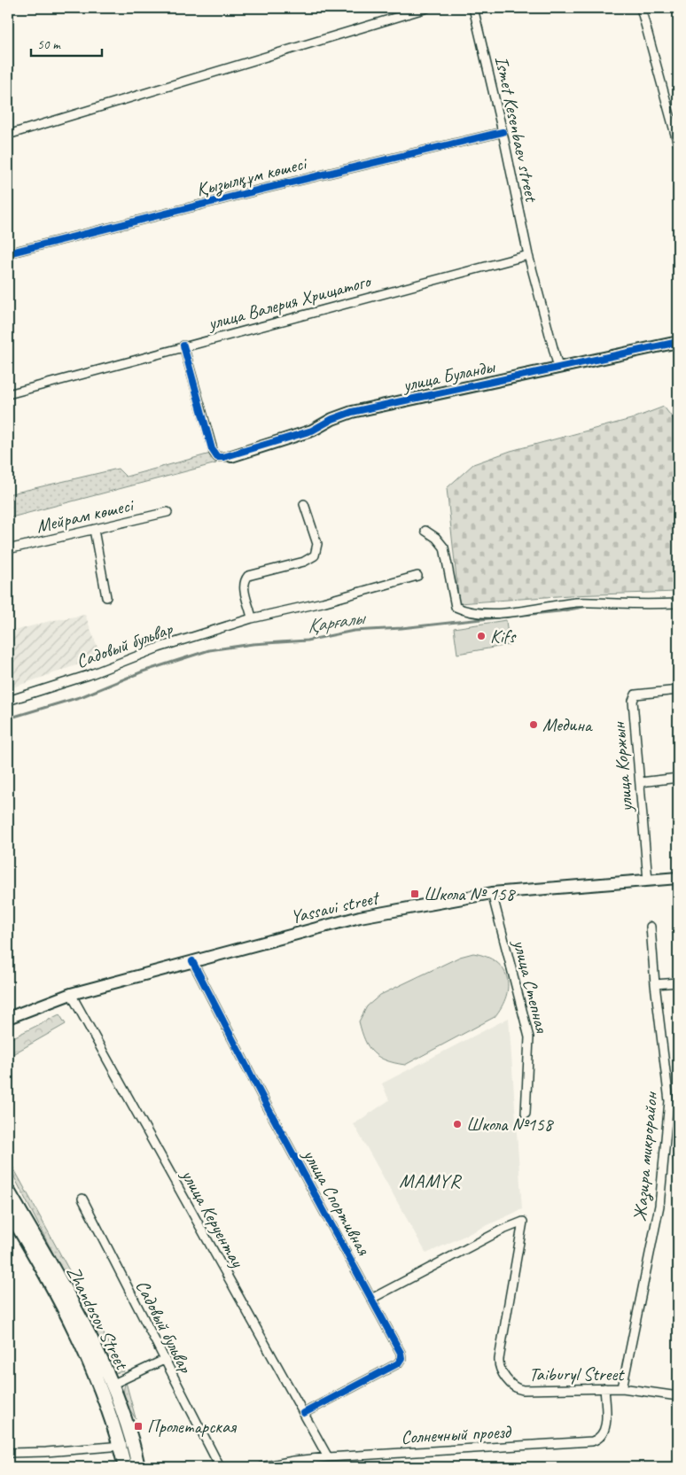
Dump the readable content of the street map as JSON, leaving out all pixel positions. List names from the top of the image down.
{
  "streets": {
    "main road": ["улица Буланды", "Yassaui street", "Zhandosov Street"],
    "street": [
      "Ismet Kesenbaev street",
      "Қызылқұм көшесі",
      "улица Валерия Хрищатого",
      "Мейрам көшесі",
      "Садовый бульвар",
      "улица Коржын",
      "улица Степная",
      "Жазира микрорайон",
      "улица Спортивная",
      "улица Керуентау",
      "Taiburyl Street",
      "Солнечный проезд"
    ]
  },
  "crossings": [
    ["Ismet Kesenbaev street", "Қызылқұм көшесі"],
    ["Ismet Kesenbaev street", "улица Валерия Хрищатого"],
    ["Ismet Kesenbaev street", "улица Буланды"],
    ["улица Коржын", "Yassaui street"],
    ["Yassaui street", "улица Степная"],
    ["Yassaui street", "улица Спортивная"],
    ["Yassaui street", "улица Керуентау"],
    ["Жазира микрорайон", "Taiburyl Street"],
    ["улица Спортивная", "улица Керуентау"],
    ["улица Спортивная", "Taiburyl Street"],
    ["улица Керуентау", "Солнечный проезд"],
    ["Taiburyl Street", "Солнечный проезд"]
  ],
  "districts": ["MAMYR"],
  "water": ["Қарғалы"],
  "places": {
    "other": ["Kifs", "Медина", "Школа №158"],
    "transit": ["Школа № 158", "Пролетарская"]
  },
  "scale_bar": "50 m"
}
